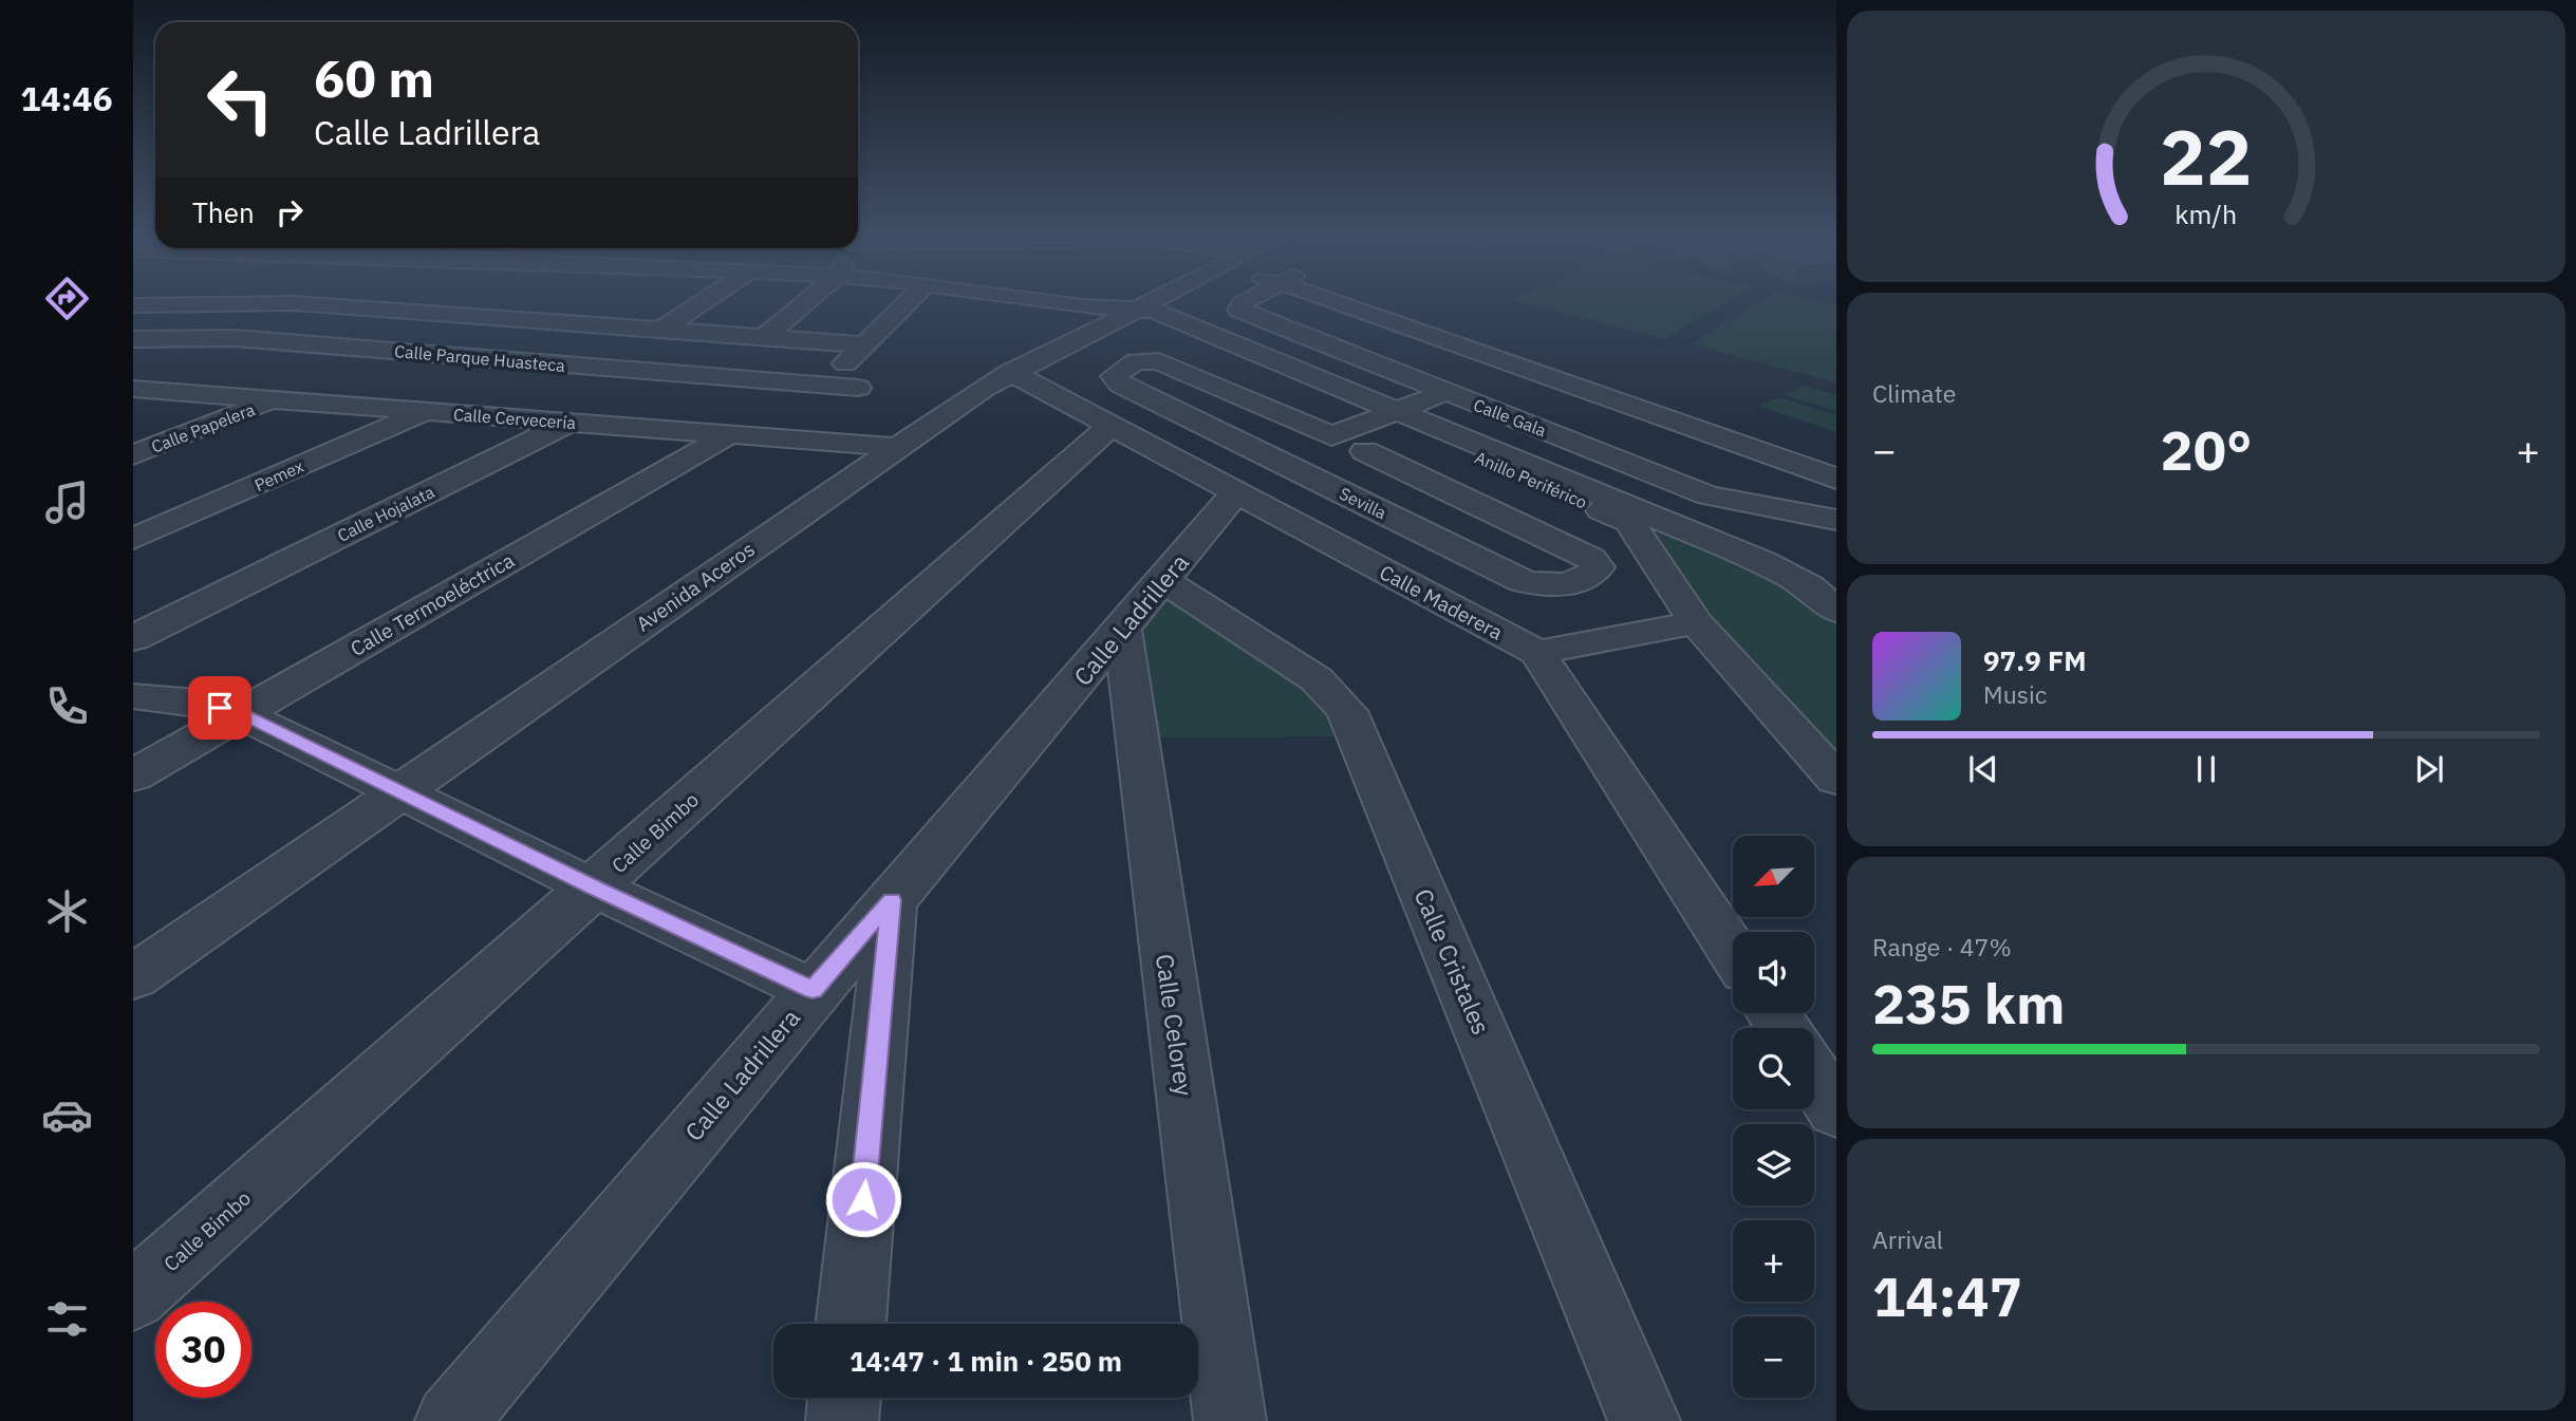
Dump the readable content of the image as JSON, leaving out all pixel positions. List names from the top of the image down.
{
  "streets": {
    "street": [
      "Calle Parque Huasteca",
      "Calle Gala",
      "Calle Cervecería",
      "Calle Papelera",
      "Pemex",
      "Anillo Periférico",
      "Sevilla",
      "Calle Hojalata",
      "Avenida Aceros",
      "Calle Maderera",
      "Calle Termoeléctrica",
      "Calle Ladrillera",
      "Calle Bimbo",
      "Calle Cristales",
      "Calle Celorey"
    ]
  },
  "crossings": [
    ["Calle Parque Huasteca", "Calle Hojalata"],
    ["Calle Cervecería", "Calle Papelera"],
    ["Calle Cervecería", "Pemex"],
    ["Calle Cervecería", "Calle Hojalata"],
    ["Calle Cervecería", "Avenida Aceros"],
    ["Calle Cervecería", "Calle Termoeléctrica"],
    ["Anillo Periférico", "Sevilla"],
    ["Anillo Periférico", "Avenida Aceros"],
    ["Avenida Aceros", "Calle Maderera"],
    ["Calle Maderera", "Calle Ladrillera"],
    ["Calle Maderera", "Calle Bimbo"],
    ["Calle Ladrillera", "Calle Cristales"],
    ["Calle Ladrillera", "Calle Celorey"]
  ],
  "north": "bottom left",
  "page": {
    "tabs": "14:46",
    "turn": ["60 m", "Calle Ladrillera"],
    "then": "Then",
    "tile": [
      "Climate",
      ["Range · 47%", "235 km"],
      ["Arrival", "14:47"]
    ],
    "heat": ["−", "20°", "+"],
    "song": ["97.9 FM", "Music"],
    "map_buttons": ["+", "−"],
    "limit": "30",
    "trip": "14:47 · 1 min · 250 m",
    "gauge": ["22", "km/h"]
  }
}
